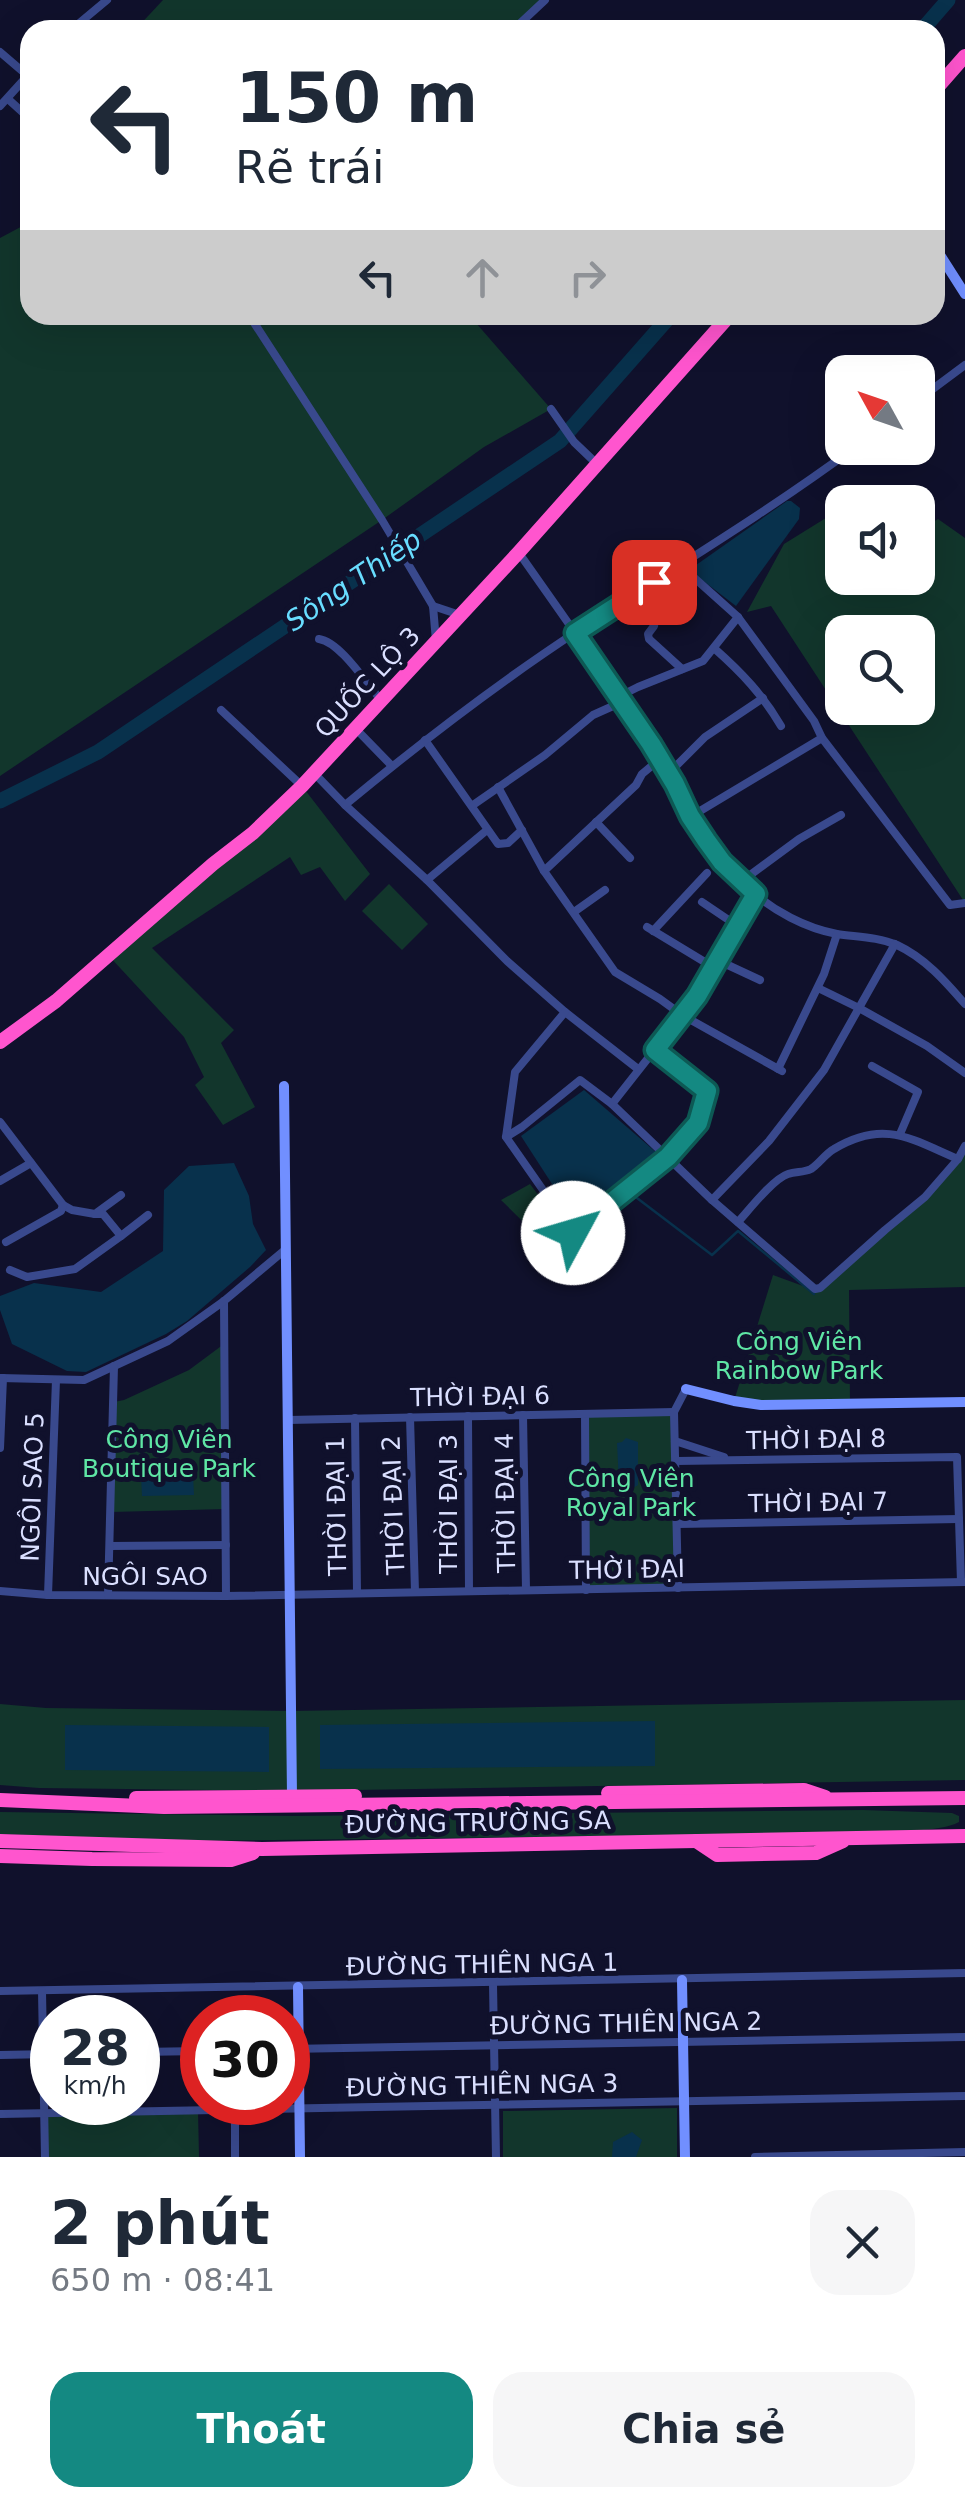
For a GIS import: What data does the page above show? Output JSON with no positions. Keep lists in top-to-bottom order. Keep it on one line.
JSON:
{"streets":{"highway":["QUỐC LỘ 3","ĐƯỜNG TRƯỜNG SA"],"street":["THỜI ĐẠI 6","THỜI ĐẠI 8","NGÔI SAO 5","THỜI ĐẠI 7","THỜI ĐẠI 4","THỜI ĐẠI 3","THỜI ĐẠI 2","THỜI ĐẠI 1","THỜI ĐẠI","NGÔI SAO","ĐƯỜNG THIÊN NGA 1","ĐƯỜNG THIÊN NGA 2","ĐƯỜNG THIÊN NGA 3"]},"crossings":[["THỜI ĐẠI 6","THỜI ĐẠI 4"],["THỜI ĐẠI 6","THỜI ĐẠI 3"],["THỜI ĐẠI 6","THỜI ĐẠI 2"],["THỜI ĐẠI 6","THỜI ĐẠI 1"],["THỜI ĐẠI 8","THỜI ĐẠI 7"],["NGÔI SAO 5","NGÔI SAO"],["THỜI ĐẠI 4","THỜI ĐẠI"],["THỜI ĐẠI 3","THỜI ĐẠI"],["THỜI ĐẠI 2","THỜI ĐẠI"],["THỜI ĐẠI 1","THỜI ĐẠI"],["THỜI ĐẠI","NGÔI SAO"]],"water":["Sông Thiếp"],"parks":["Công Viên Rainbow Park","Công Viên Boutique Park","Công Viên Royal Park"],"north":"top left","page":{"turn":["150 m","Rẽ trái"],"speed":"28 km/h","limit":"30","heading":["2 phút","650 m · 08:41"],"buttons":["Thoát","Chia sẻ"]}}
